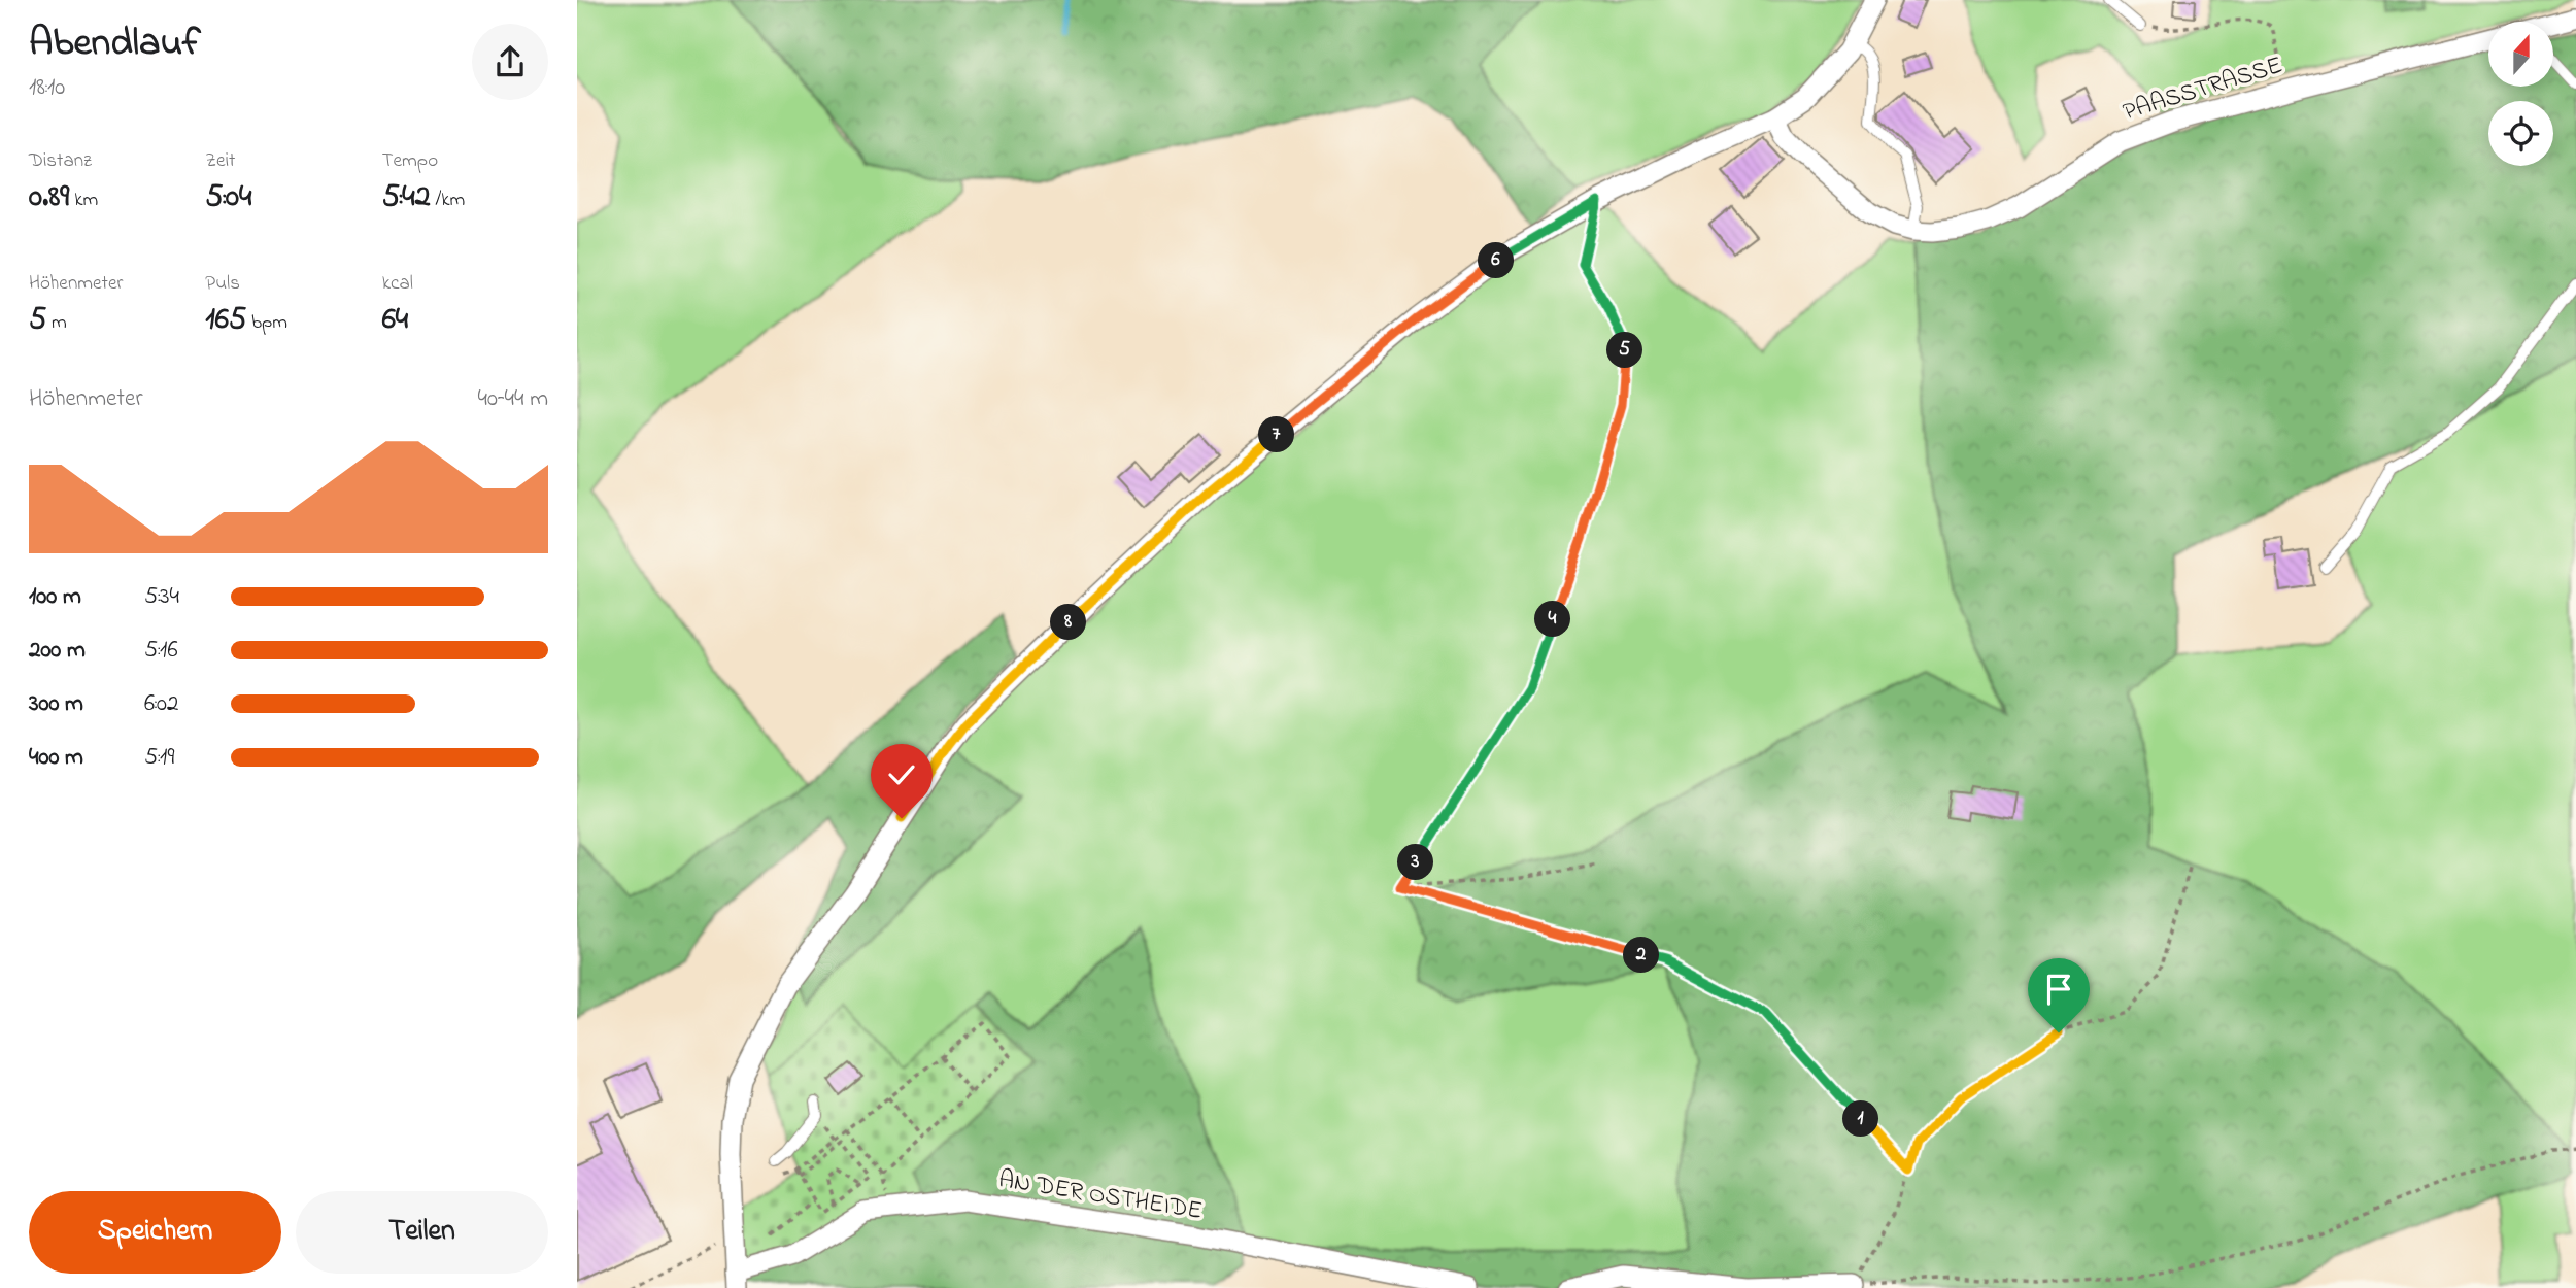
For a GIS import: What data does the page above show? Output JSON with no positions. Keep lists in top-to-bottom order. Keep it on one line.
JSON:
{"streets":{"street":["PAASSTRASSE","AN DER OSTHEIDE"]},"north":"top","page":{"heading":["Abendlauf","18:10"],"stats":[["Distanz","0.89 km"],["Zeit","5:04"],["Tempo","5:42 /km"],["Höhenmeter","5 m"],["Puls","165 bpm"],["kcal","64"]],"pins":["6","5","7","4","8","3","2","1"],"chart":["Höhenmeter","40–44 m"],"list":[{"name":"100 m","note":"5:34"},{"name":"200 m","note":"5:16"},{"name":"300 m","note":"6:02"},{"name":"400 m","note":"5:19"}],"buttons":["Speichern","Teilen"]}}
